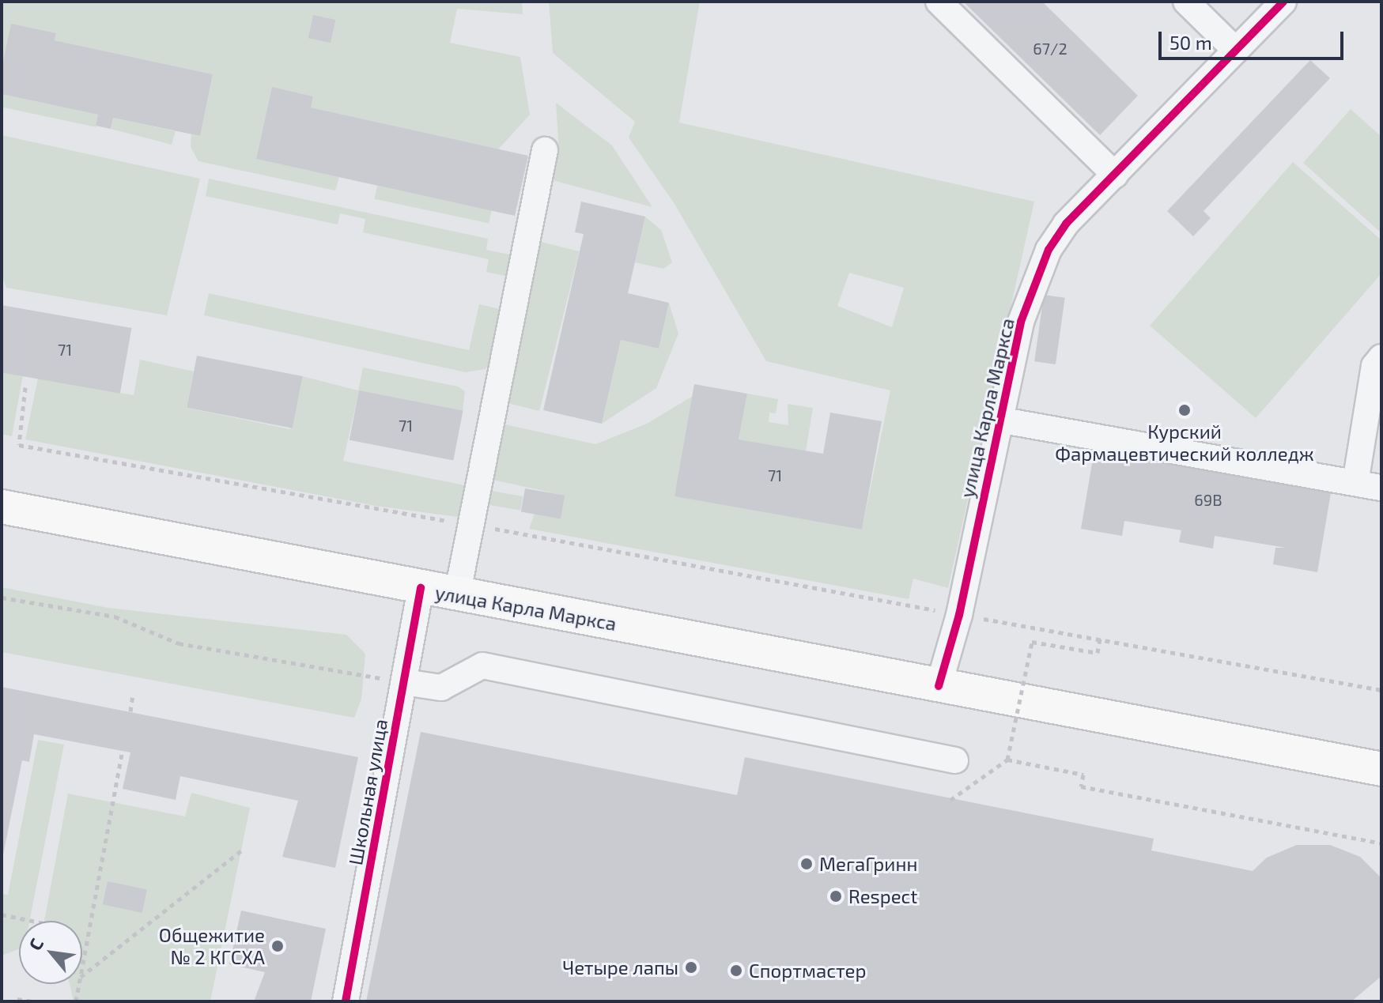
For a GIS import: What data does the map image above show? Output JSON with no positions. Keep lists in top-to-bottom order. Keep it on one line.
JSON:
{"streets":{"main road":["улица Карла Маркса"],"street":["Школьная улица"]},"crossings":[["улица Карла Маркса","Школьная улица"]],"places":["Курский Фармацевтический колледж","МегаГринн","Respect","Общежитие № 2 КГСХА","Четыре лапы","Спортмастер"],"house_numbers":["67/2","71","71","71","69В"],"scale_bar":"50 m","north":"top left"}
